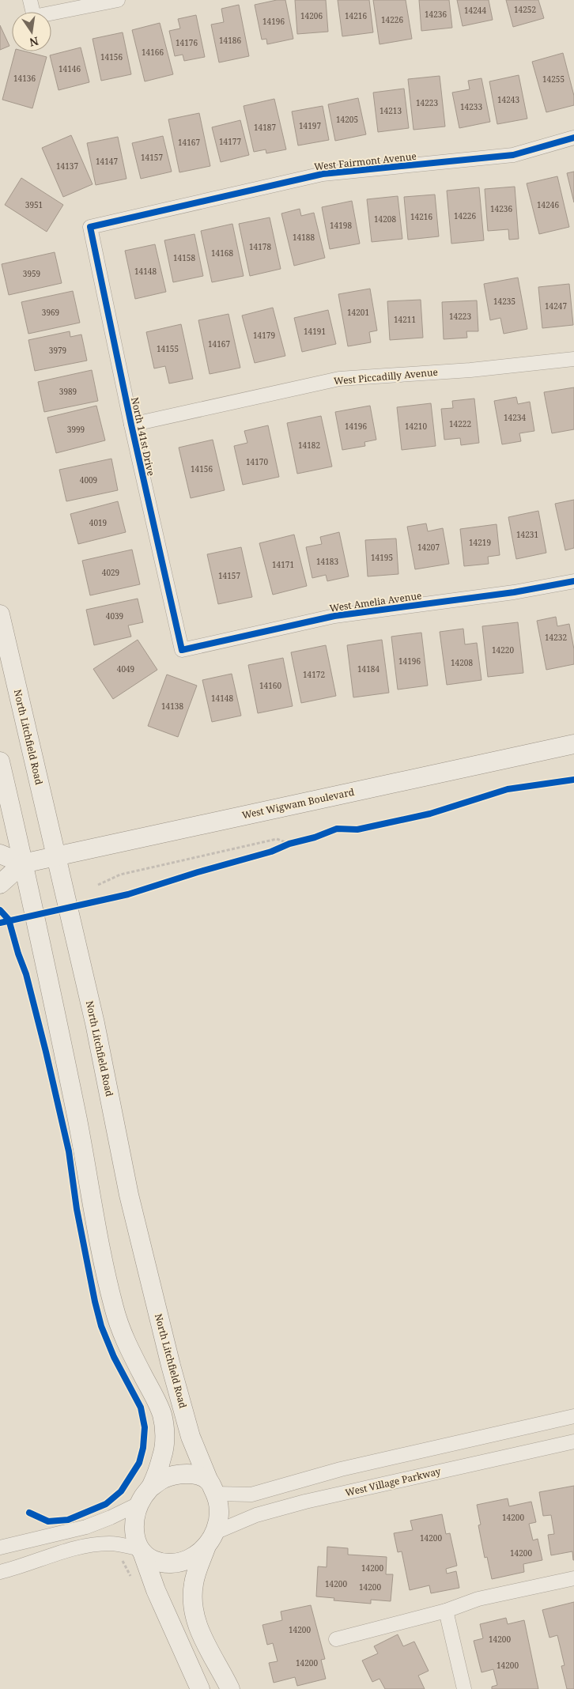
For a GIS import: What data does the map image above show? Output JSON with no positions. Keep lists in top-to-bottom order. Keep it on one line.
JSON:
{"streets":{"main road":["North Litchfield Road","West Wigwam Boulevard"],"street":["West Fairmont Avenue","West Piccadilly Avenue","North 141st Drive","West Amelia Avenue","West Village Parkway"]},"crossings":[["West Fairmont Avenue","North 141st Drive"],["West Piccadilly Avenue","North 141st Drive"],["North 141st Drive","West Amelia Avenue"],["North Litchfield Road","West Wigwam Boulevard"],["North Litchfield Road","West Village Parkway"]],"house_numbers":["14252","14244","14236","14206","14216","14226","14196","14186","14176","14166","14156","14146","14136","14255","14243","14223","14233","14213","14205","14197","14187","14177","14167","14157","14147","14137","3951","14246","14236","14226","14216","14208","14198","14188","14178","14168","14158","14148","3959","14235","14247","3969","14201","14223","14211","14191","14179","14167","14155","3979","3989","14234","14222","14196","14210","3999","14182","14170","14156","4009","4019","14231","14219","14207","14195","14183","14171","4029","14157","4039","14232","14220","14196","14208","4049","14184","14172","14160","14148","14138","14200","14200","14200","14200","14200","14200","14200","14200","14200","14200"],"north":"bottom"}
